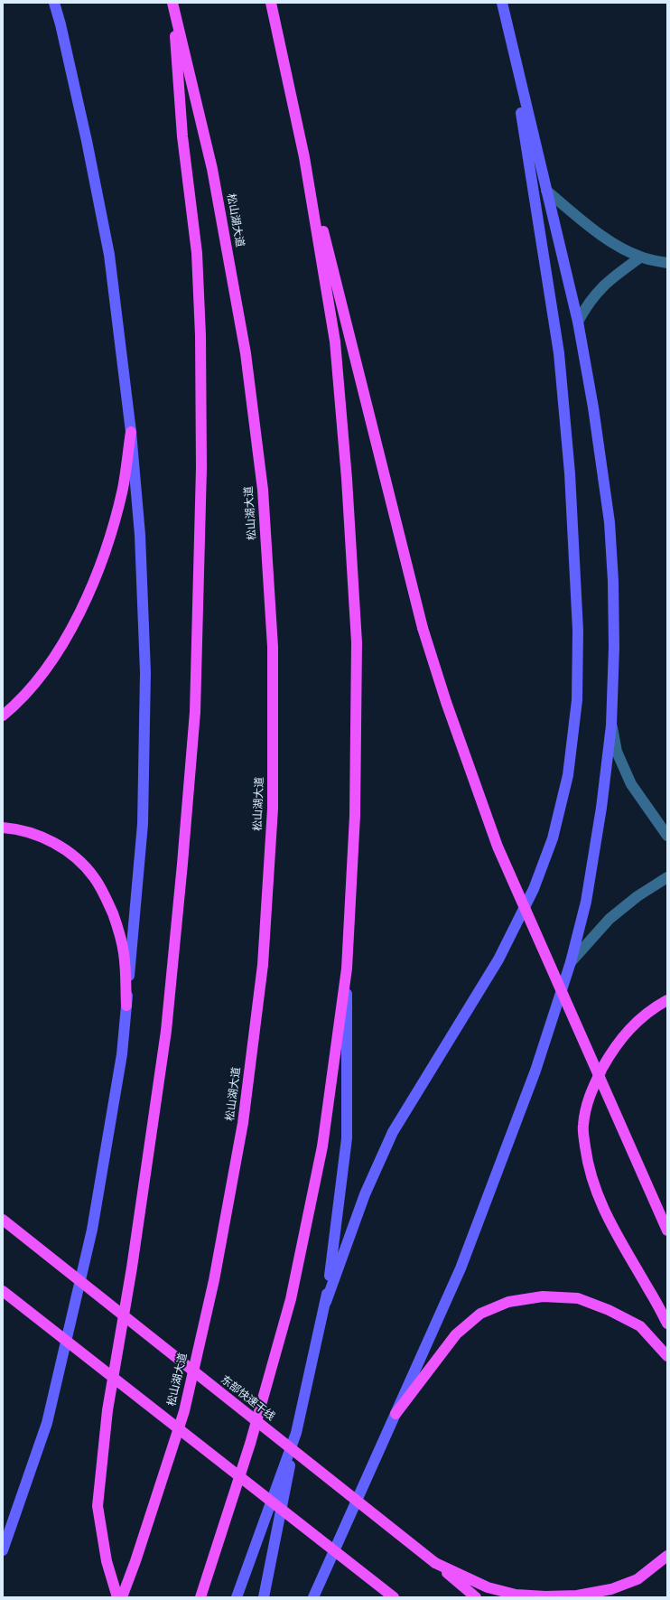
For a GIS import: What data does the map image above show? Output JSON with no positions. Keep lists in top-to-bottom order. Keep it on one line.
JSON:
{"streets":{"highway":["松山湖大道","东部快速干线"]}}
